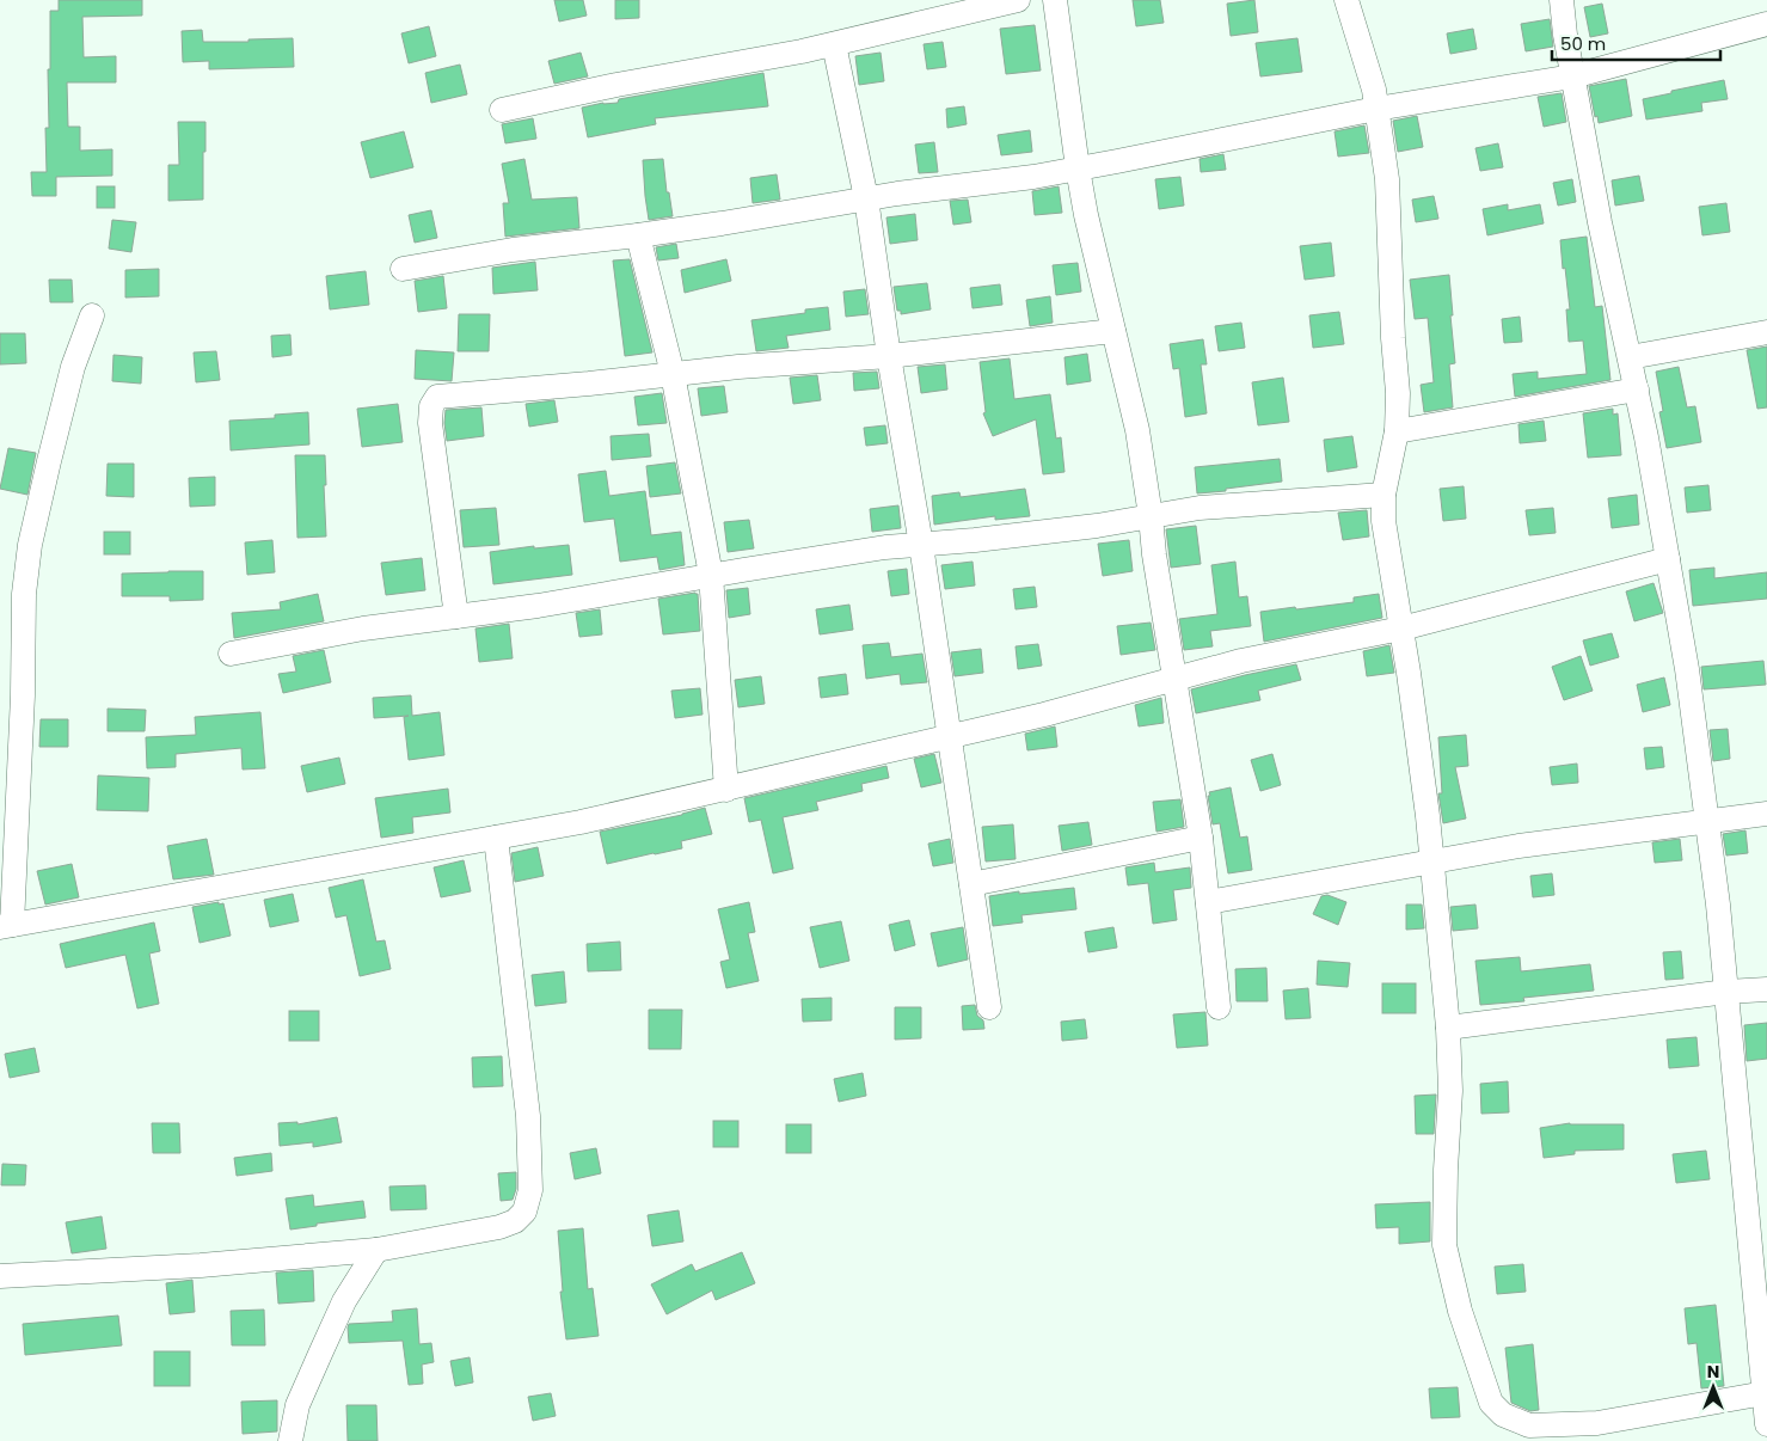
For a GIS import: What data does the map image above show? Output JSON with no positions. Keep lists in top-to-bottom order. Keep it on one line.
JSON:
{"scale_bar":"50 m","north":"top"}
